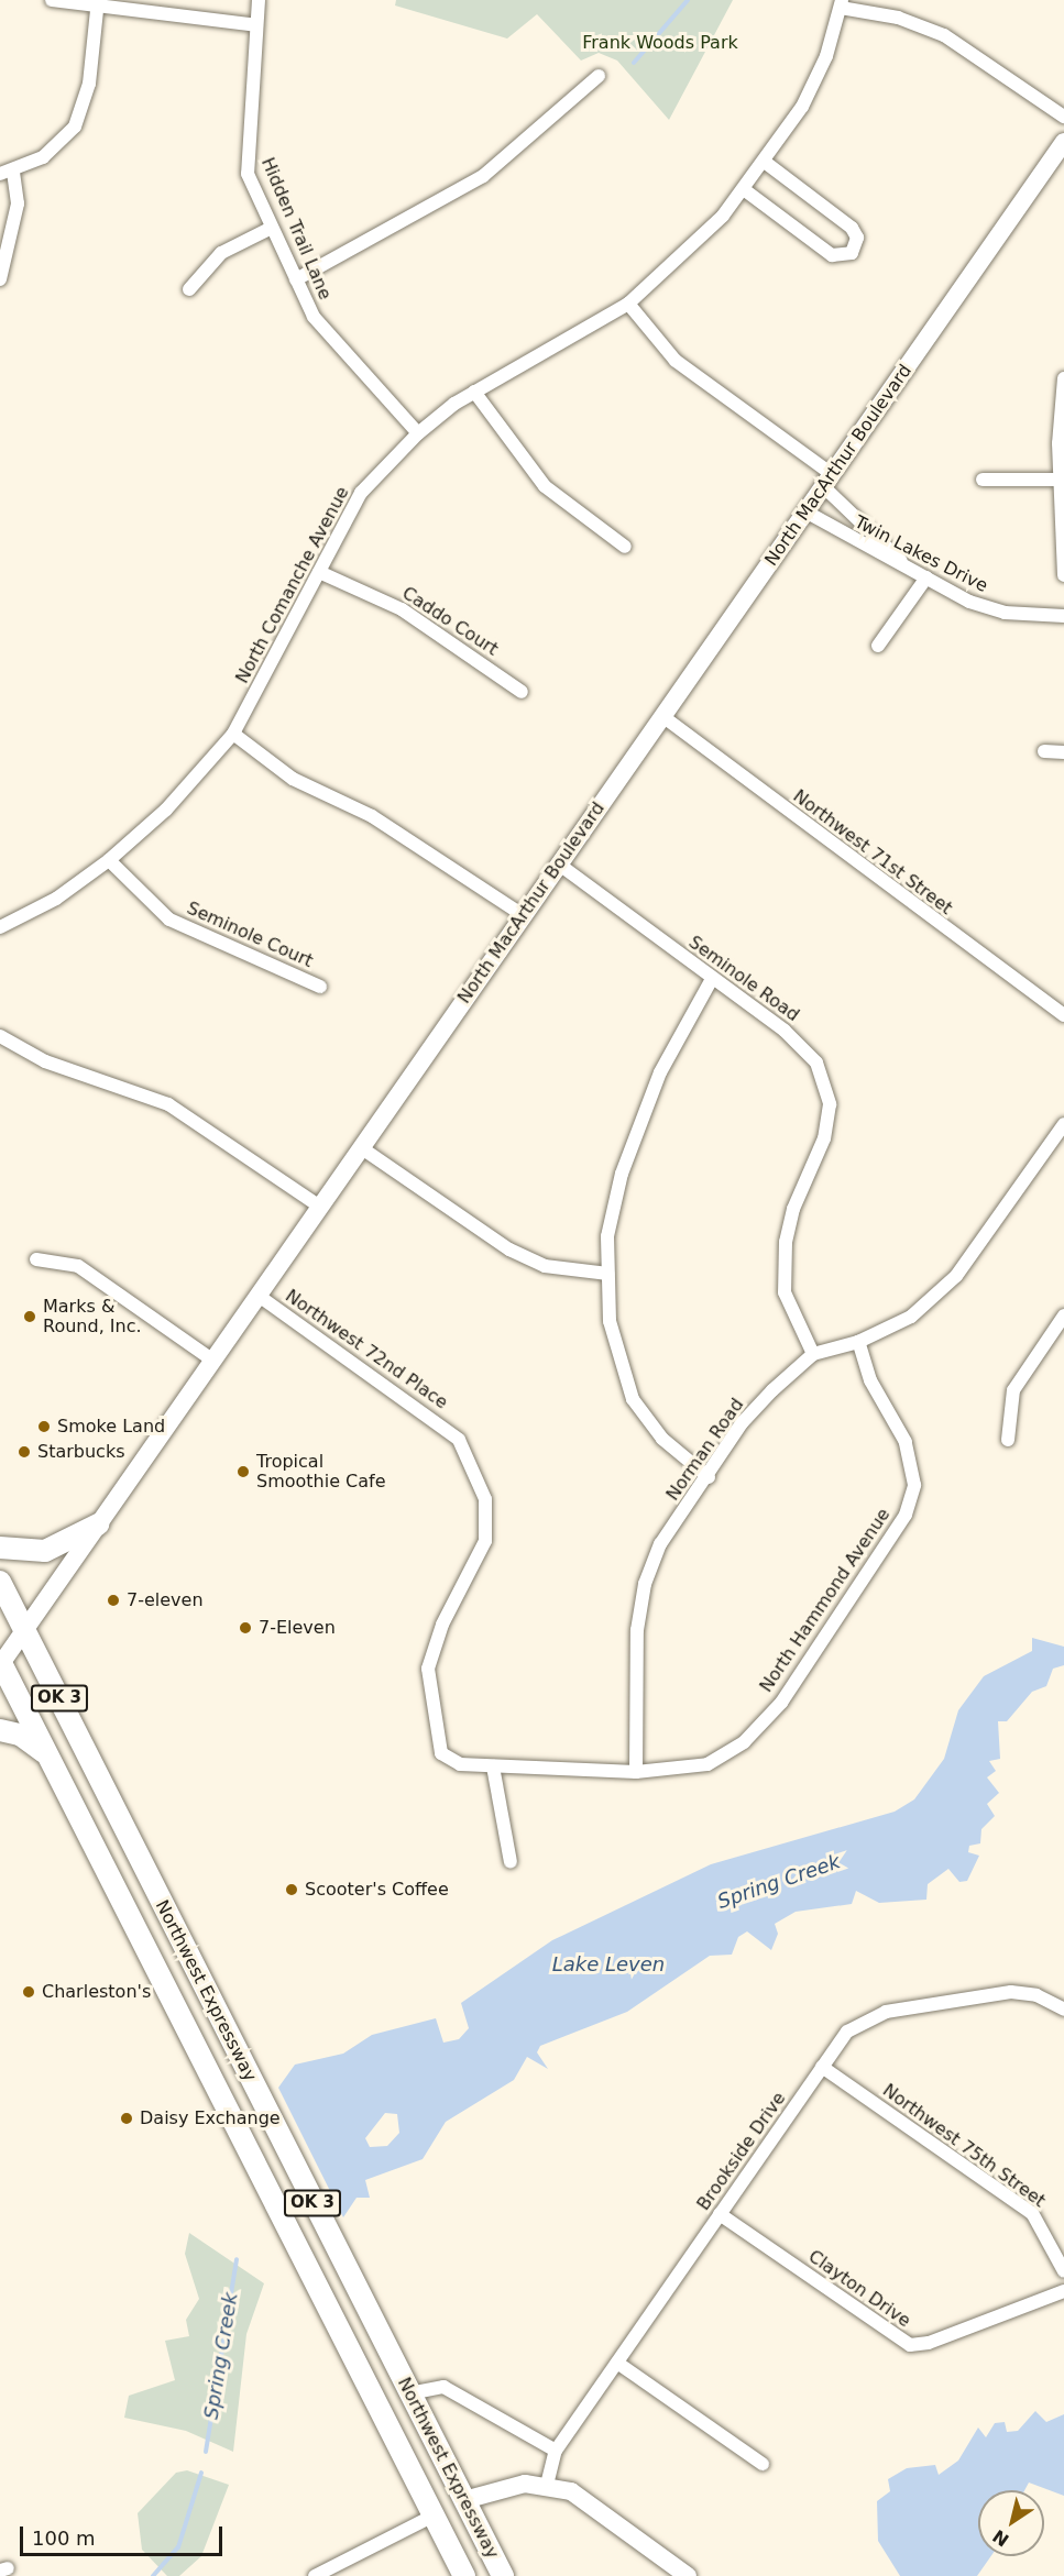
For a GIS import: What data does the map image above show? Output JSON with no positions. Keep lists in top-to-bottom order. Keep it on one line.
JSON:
{"streets":{"highway":["OK 3","Northwest Expressway"],"main road":["North MacArthur Boulevard"],"street":["Hidden Trail Lane","Twin Lakes Drive","North Comanche Avenue","Caddo Court","Northwest 71st Street","Seminole Court","Seminole Road","Northwest 72nd Place","Norman Road","North Hammond Avenue","Northwest 75th Street","Brookside Drive","Clayton Drive"]},"crossings":[["Hidden Trail Lane","North Comanche Avenue"],["North MacArthur Boulevard","Twin Lakes Drive"],["North MacArthur Boulevard","Northwest 71st Street"],["North MacArthur Boulevard","Seminole Road"],["North MacArthur Boulevard","Northwest 72nd Place"],["North MacArthur Boulevard","Northwest Expressway"],["North Comanche Avenue","Caddo Court"],["North Comanche Avenue","Seminole Court"],["Seminole Road","Norman Road"],["Northwest 72nd Place","North Hammond Avenue"],["Norman Road","North Hammond Avenue"],["Northwest 75th Street","Brookside Drive"],["Brookside Drive","Clayton Drive"]],"water":["Spring Creek","Lake Leven"],"parks":["Frank Woods Park"],"places":["Marks & Round, Inc.","Smoke Land","Starbucks","Tropical Smoothie Cafe","7-eleven","7-Eleven","Scooter's Coffee","Charleston's","Daisy Exchange"],"scale_bar":"100 m","north":"bottom left"}
